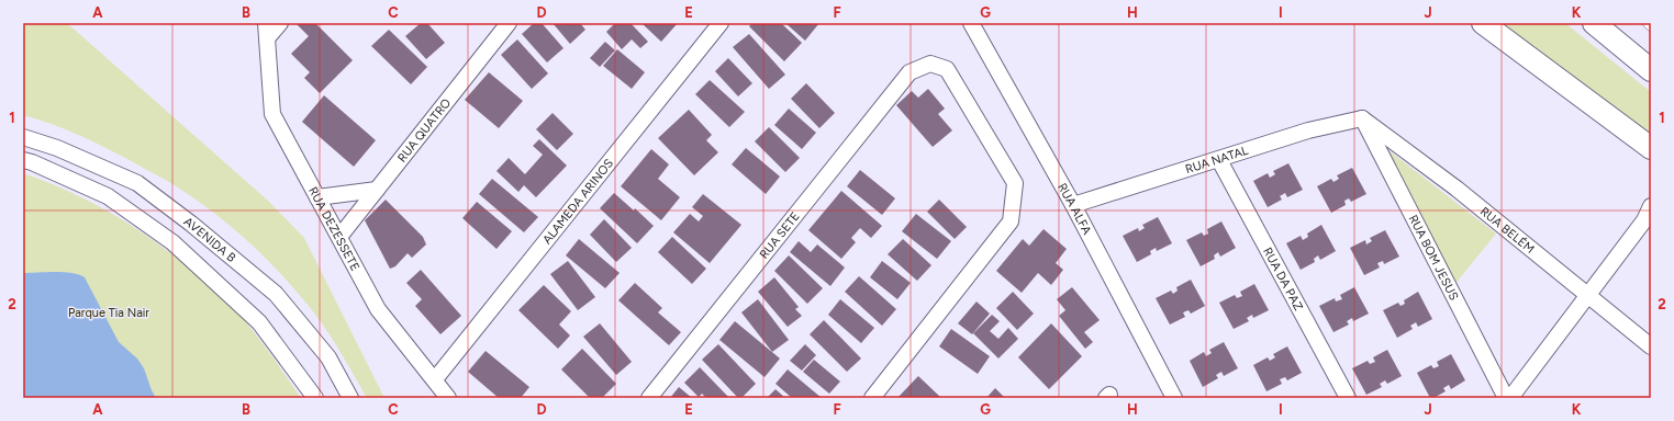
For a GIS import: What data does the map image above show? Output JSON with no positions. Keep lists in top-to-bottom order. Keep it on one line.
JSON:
{"streets":{"street":["RUA QUATRO","RUA NATAL","ALAMEDA ARINOS","RUA ALFA","RUA DEZESSETE","RUA BELÉM","RUA SETE","AVENIDA B","RUA BOM JESUS","RUA DA PAZ"]},"crossings":[["RUA QUATRO","RUA DEZESSETE"],["RUA NATAL","RUA ALFA"],["RUA NATAL","RUA BELÉM"],["RUA NATAL","RUA BOM JESUS"],["RUA NATAL","RUA DA PAZ"],["ALAMEDA ARINOS","RUA DEZESSETE"],["RUA BELÉM","RUA BOM JESUS"]],"parks":["Parque Tia Nair"],"grid":{"columns":["A","B","C","D","E","F","G","H","I","J","K"],"rows":["1","2"]}}
